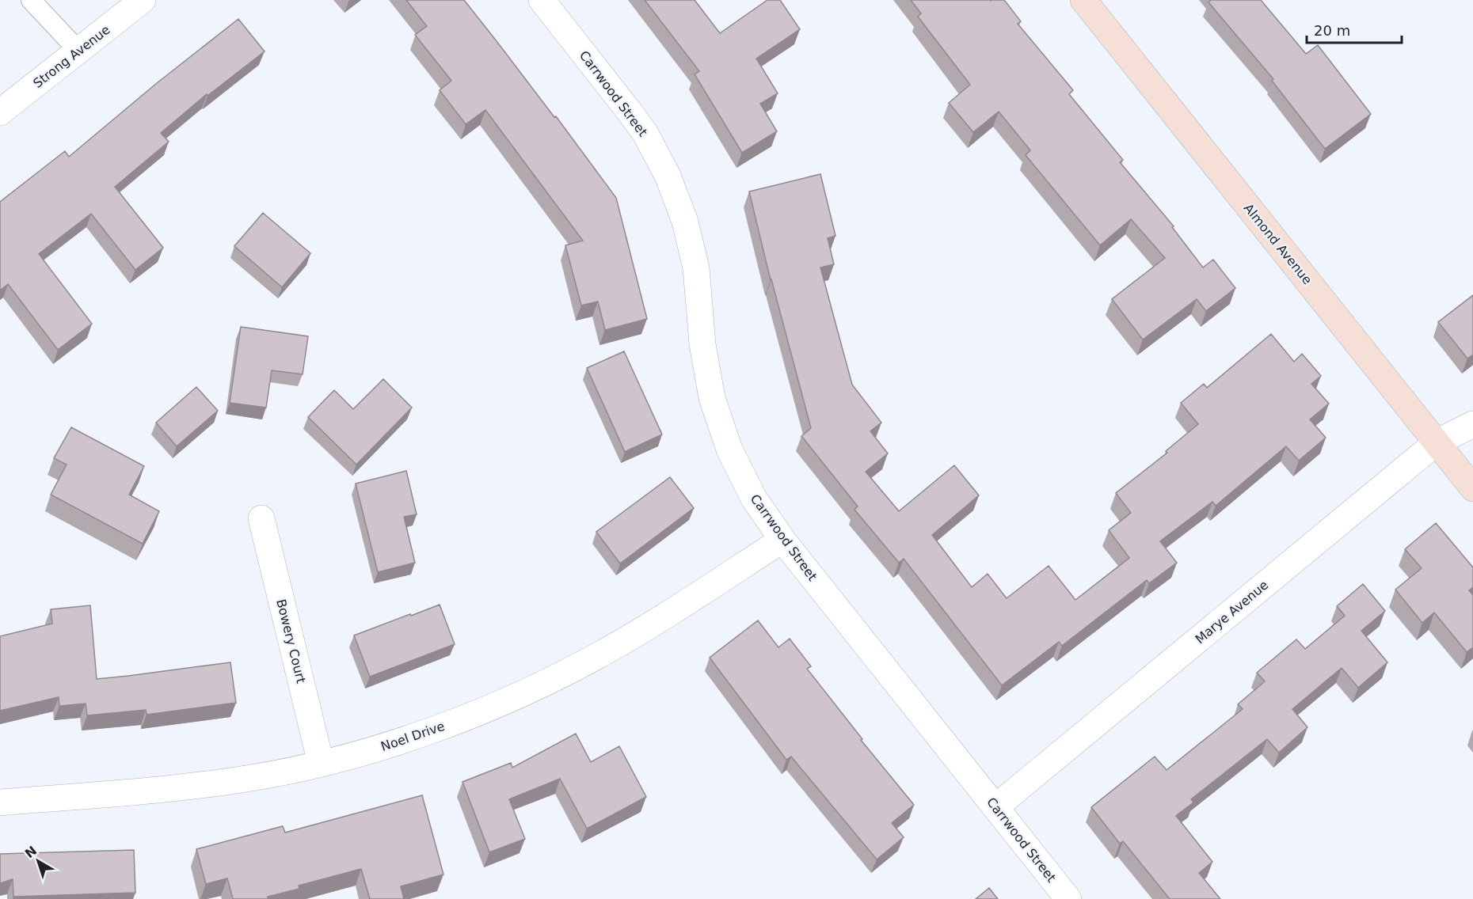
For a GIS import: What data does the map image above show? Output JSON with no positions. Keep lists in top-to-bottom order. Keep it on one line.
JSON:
{"streets":{"street":["Strong Avenue","Carrwood Street","Almond Avenue","Marye Avenue","Bowery Court","Noel Drive"]},"crossings":[["Carrwood Street","Marye Avenue"],["Carrwood Street","Noel Drive"],["Almond Avenue","Marye Avenue"],["Bowery Court","Noel Drive"]],"scale_bar":"20 m","north":"top left"}
